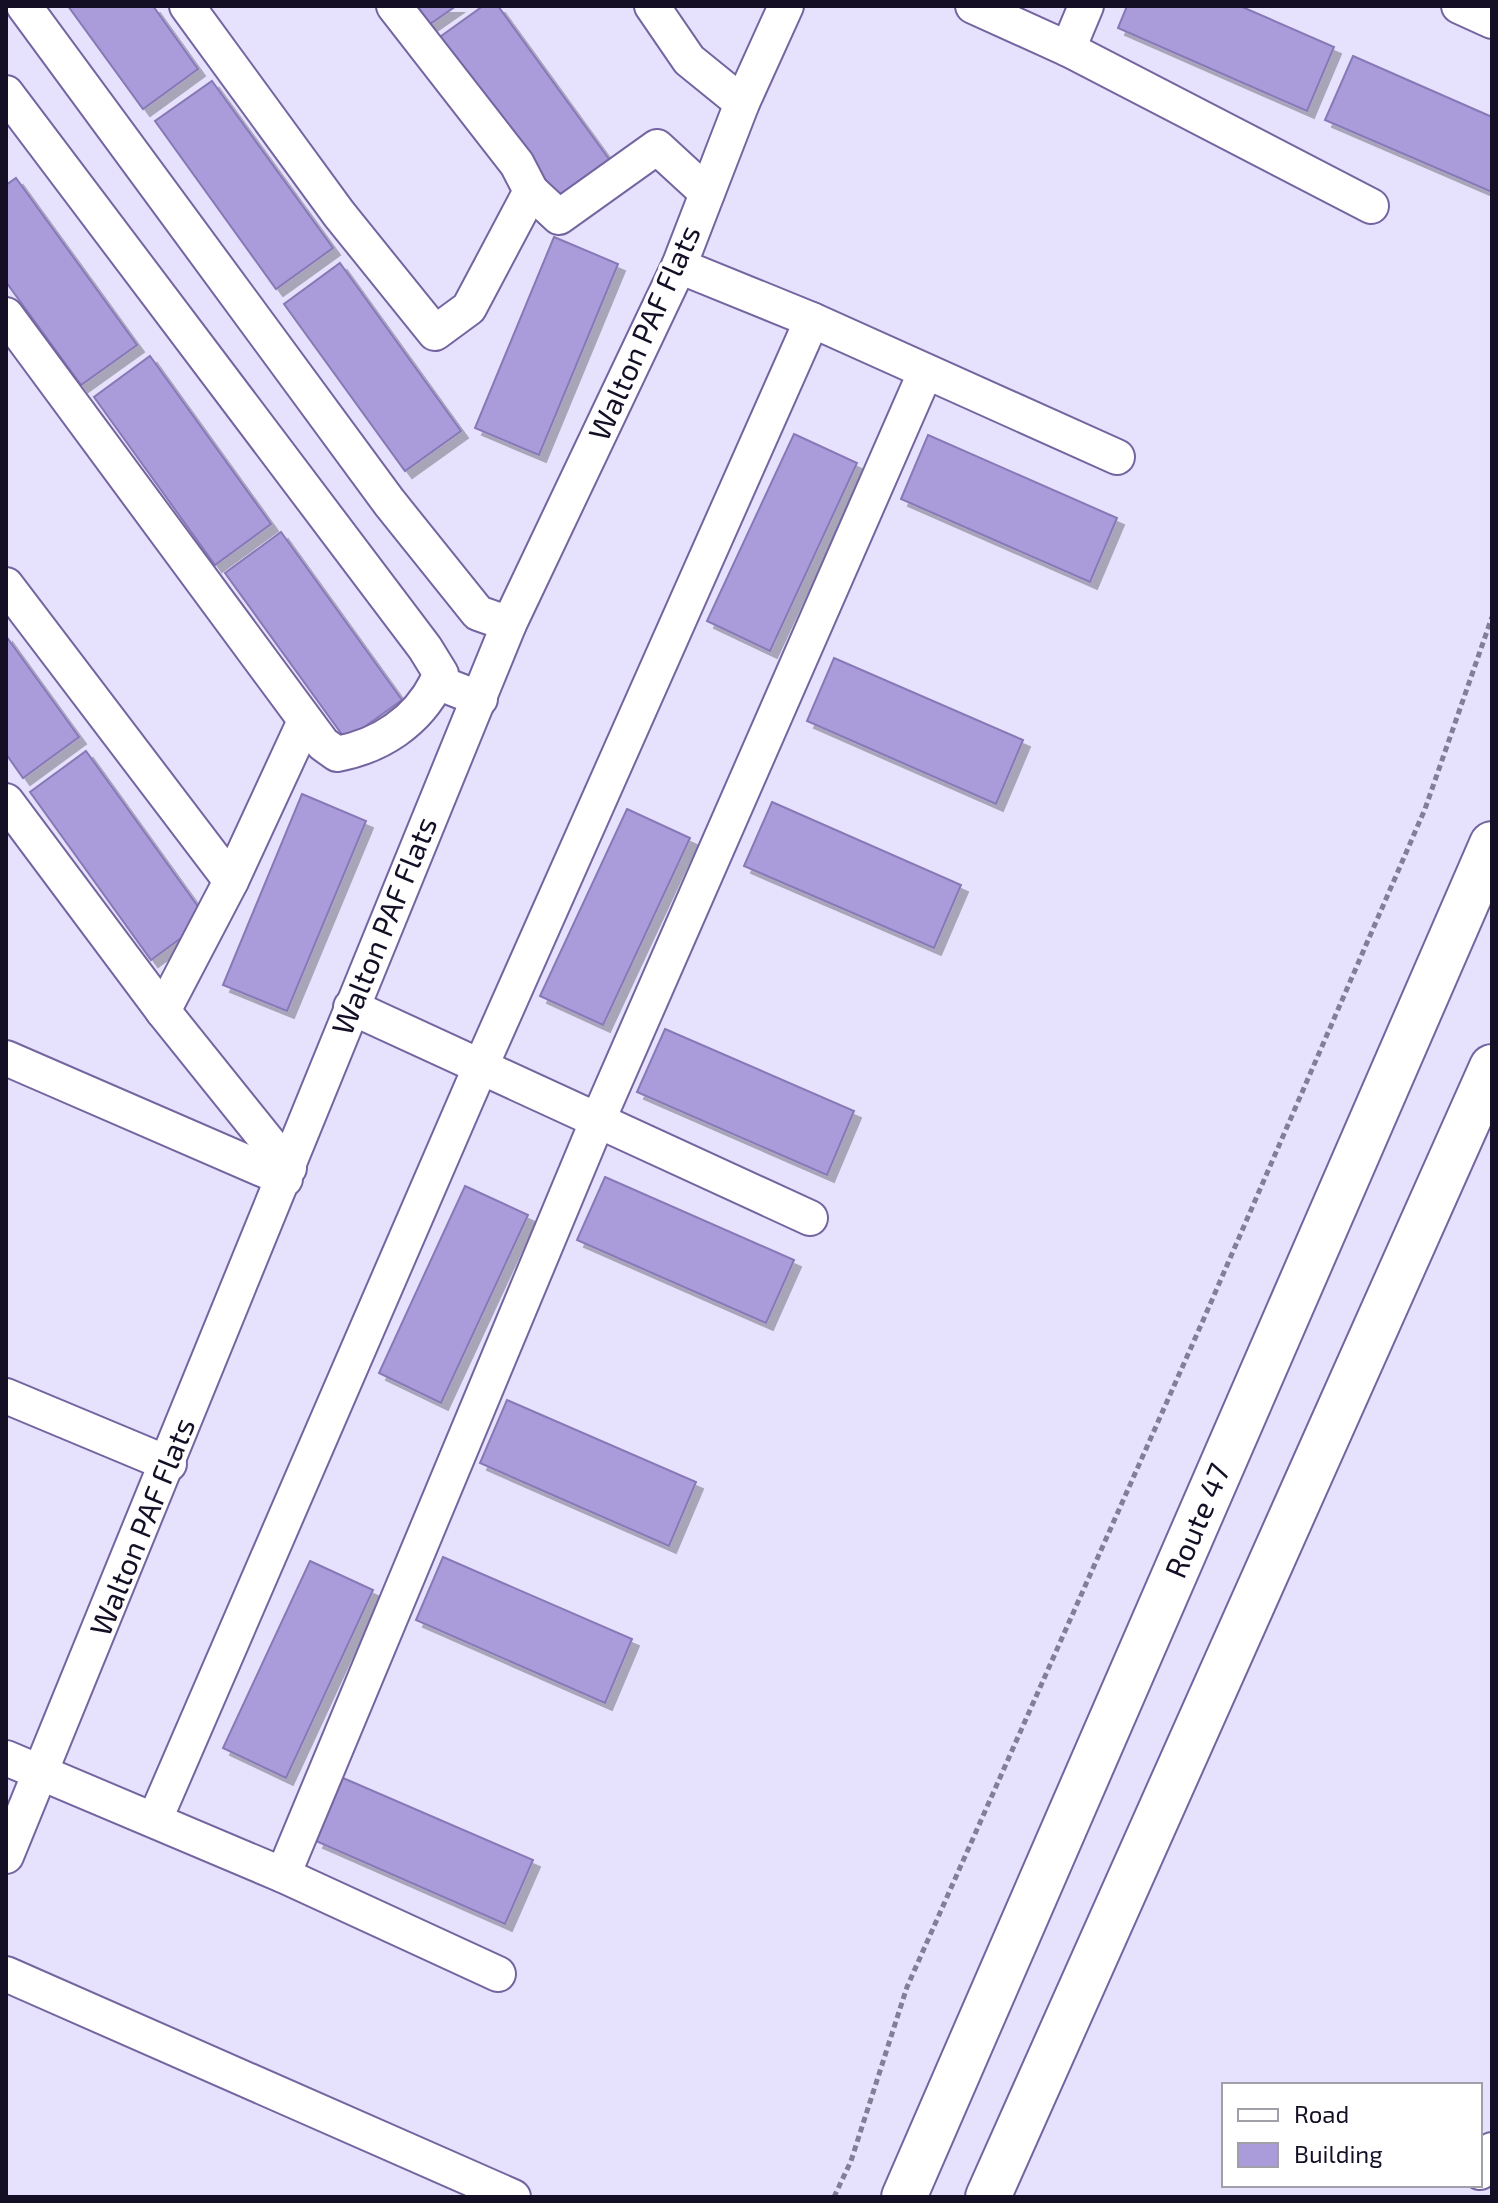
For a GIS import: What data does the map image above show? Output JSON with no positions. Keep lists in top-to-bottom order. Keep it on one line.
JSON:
{"streets":{"street":["Walton PAF Flats","Route 47"]},"legend":["Road","Building"]}
